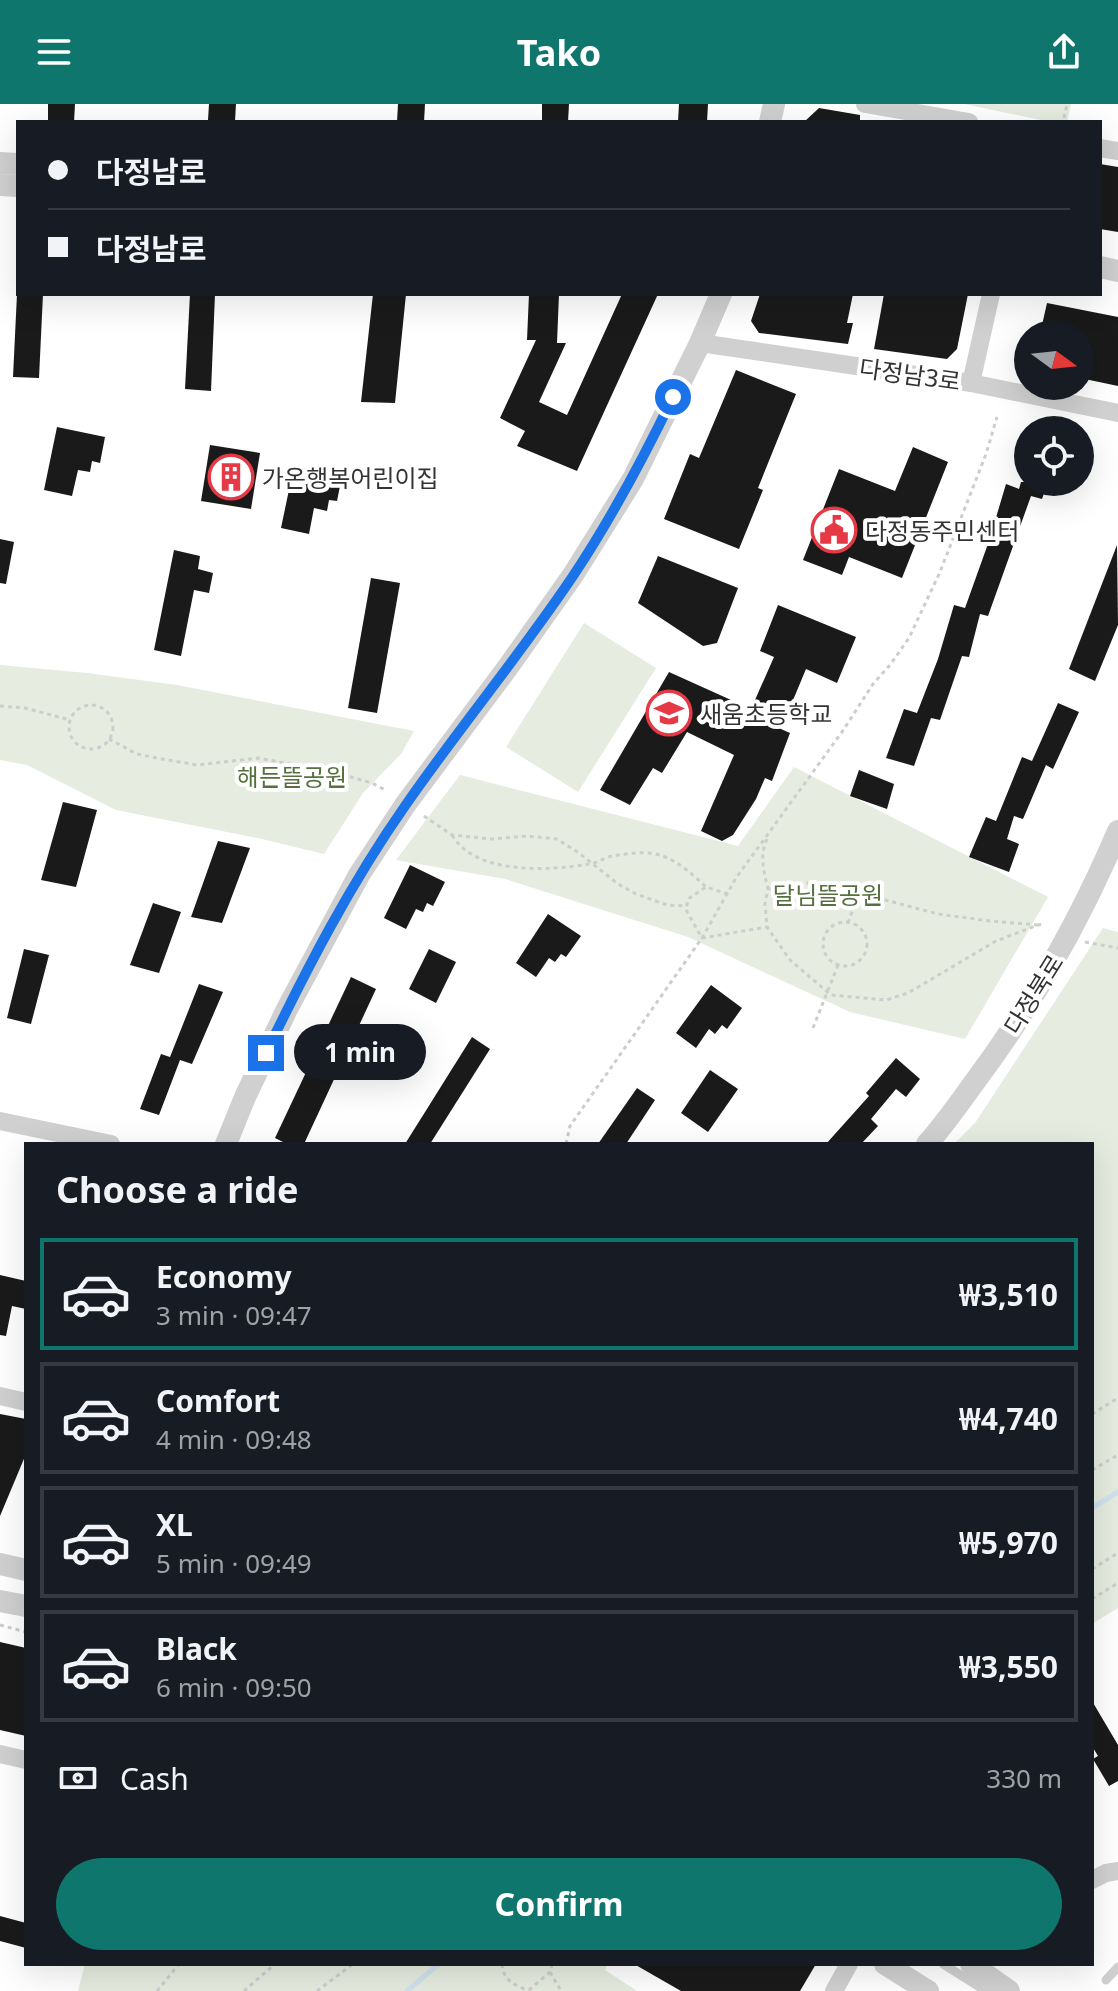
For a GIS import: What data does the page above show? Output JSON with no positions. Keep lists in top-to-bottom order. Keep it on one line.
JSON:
{"streets":{"street":["다정남3로","다정북로"]},"parks":["해든뜰공원","달님뜰공원"],"places":{"building":["가온행복어린이집"],"public building":["다정동주민센터"],"school or university":["새움초등학교"]},"north":"right","page":{"header":"Tako","banner":["다정남로","다정남로"],"bubble":"1 min","heading":"Choose a ride","list":[{"name":"Economy","note":"3 min · 09:47","value":"₩3,510"},{"name":"Comfort","note":"4 min · 09:48","value":"₩4,740"},{"name":"XL","note":"5 min · 09:49","value":"₩5,970"},{"name":"Black","note":"6 min · 09:50","value":"₩3,550"}],"pay":["Cash","330 m"],"buttons":"Confirm"}}
